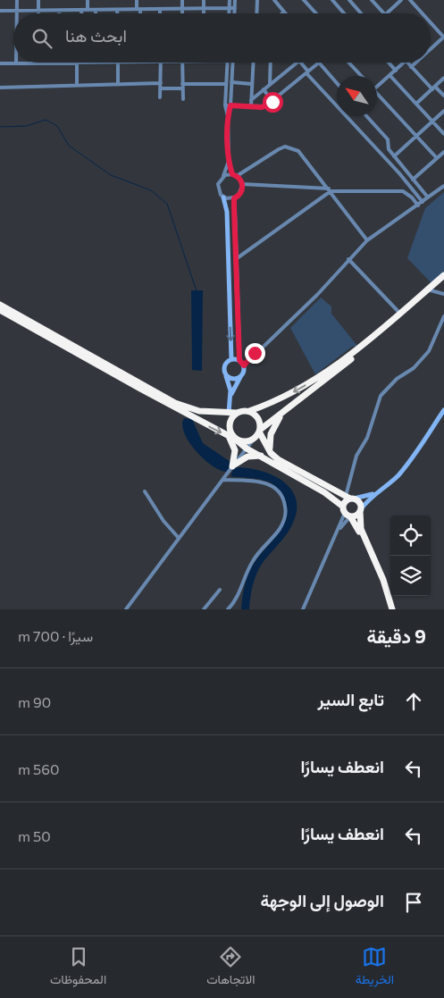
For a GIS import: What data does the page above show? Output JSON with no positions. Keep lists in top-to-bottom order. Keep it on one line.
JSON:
{"north":"top left","page":{"search":"ابحث هنا","heading":["9 دقيقة","سيرًا · 700 m"],"list":[["تابع السير","90 m"],["انعطف يسارًا","560 m"],["انعطف يسارًا","50 m"],"الوصول إلى الوجهة"],"nav":["الخريطة","الاتجاهات","المحفوظات"]}}
